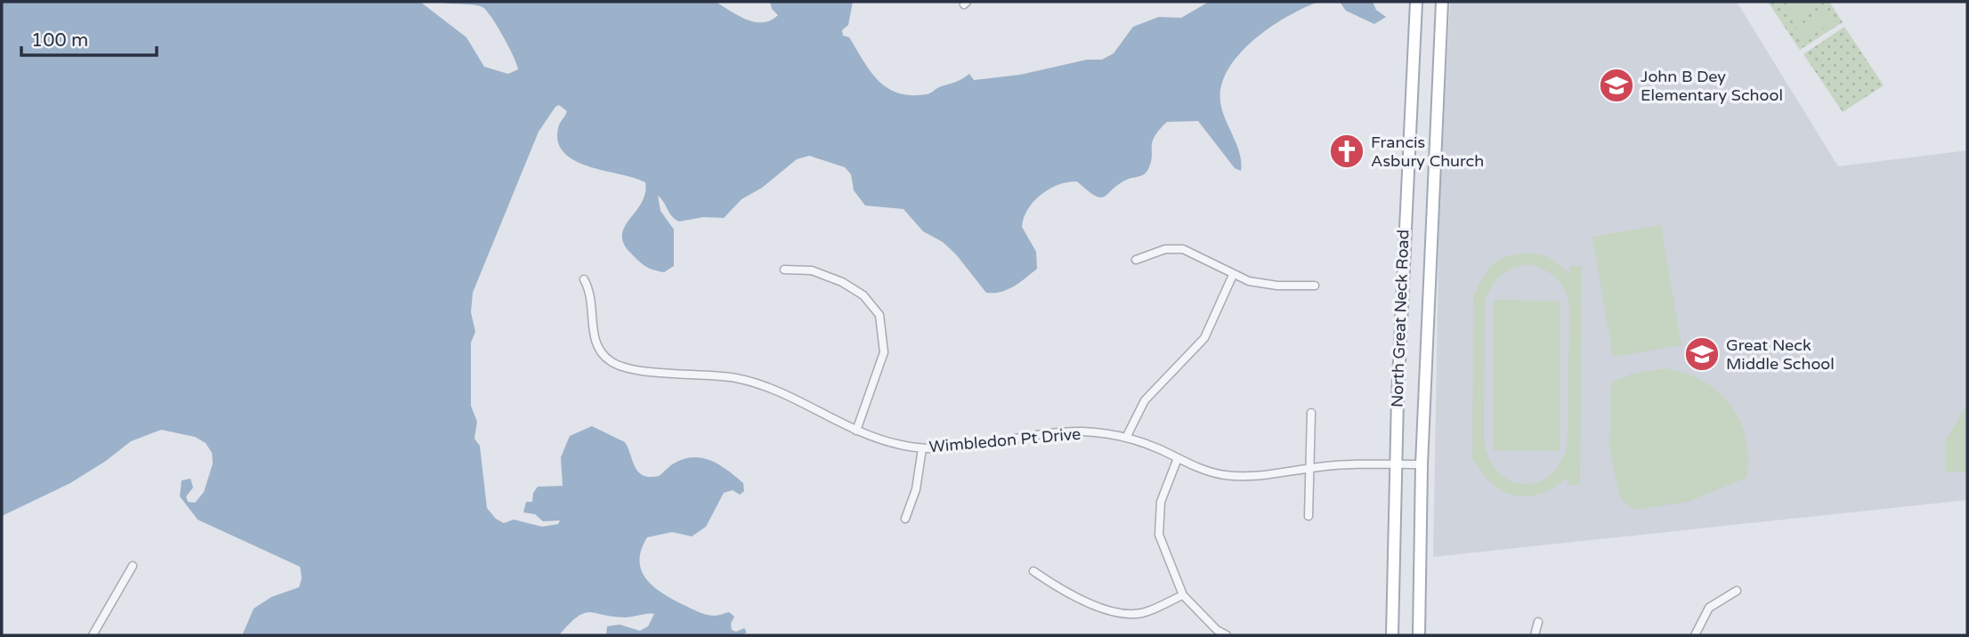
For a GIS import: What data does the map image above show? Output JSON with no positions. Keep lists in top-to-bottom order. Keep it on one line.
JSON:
{"streets":{"main road":["North Great Neck Road"],"street":["Wimbledon Pt Drive"]},"crossings":[["North Great Neck Road","Wimbledon Pt Drive"]],"places":{"school or university":["John B Dey Elementary School","Great Neck Middle School"],"church":["Francis Asbury Church"]},"scale_bar":"100 m"}
